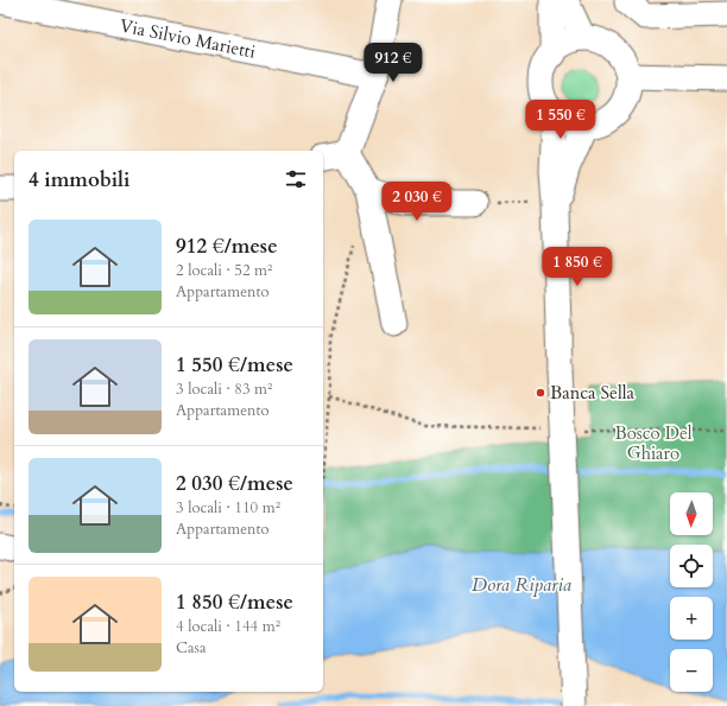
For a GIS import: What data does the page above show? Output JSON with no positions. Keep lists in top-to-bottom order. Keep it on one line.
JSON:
{"streets":{"street":["Via Silvio Marietti"]},"water":["Dora Riparia"],"parks":["Bosco Del Ghiaro"],"places":["Banca Sella"],"north":"bottom","page":{"price":["912 €","1 550 €","2 030 €","1 850 €"],"heading":"4 immobili","list":[{"name":"912 €/mese","note":"2 locali · 52 m² · Appartamento"},{"name":"1 550 €/mese","note":"3 locali · 83 m² · Appartamento"},{"name":"2 030 €/mese","note":"3 locali · 110 m² · Appartamento"},{"name":"1 850 €/mese","note":"4 locali · 144 m² · Casa"}],"map_buttons":["+","−"]}}
